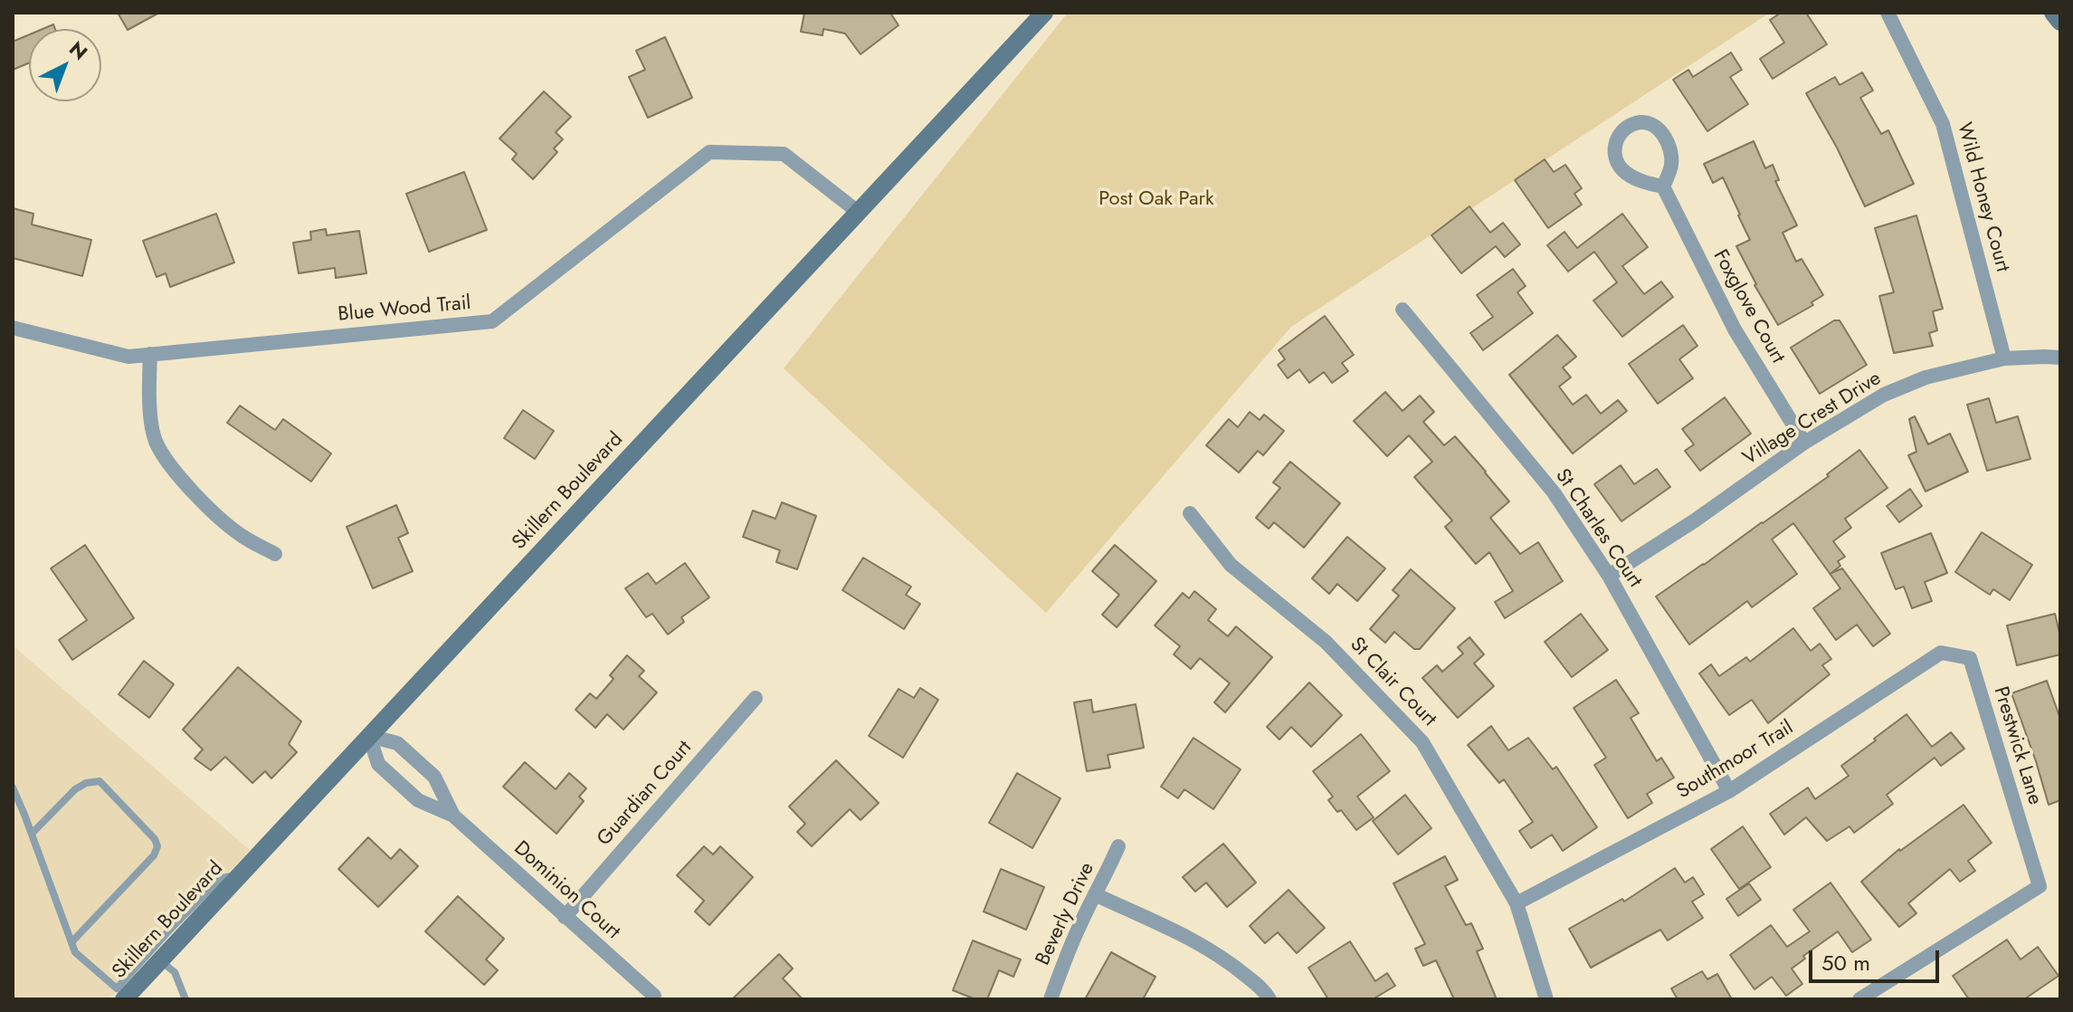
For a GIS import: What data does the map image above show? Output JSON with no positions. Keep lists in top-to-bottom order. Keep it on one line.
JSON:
{"streets":{"street":["Wild Honey Court","Foxglove Court","Blue Wood Trail","Village Crest Drive","Skillern Boulevard","St Charles Court","St Clair Court","Prestwick Lane","Southmoor Trail","Guardian Court","Dominion Court","Beverly Drive"]},"crossings":[["Wild Honey Court","Village Crest Drive"],["Foxglove Court","Village Crest Drive"],["Blue Wood Trail","Skillern Boulevard"],["Village Crest Drive","St Charles Court"],["Skillern Boulevard","Dominion Court"],["St Charles Court","Southmoor Trail"],["St Clair Court","Southmoor Trail"],["Prestwick Lane","Southmoor Trail"],["Guardian Court","Dominion Court"]],"parks":["Post Oak Park"],"scale_bar":"50 m","north":"top right"}
